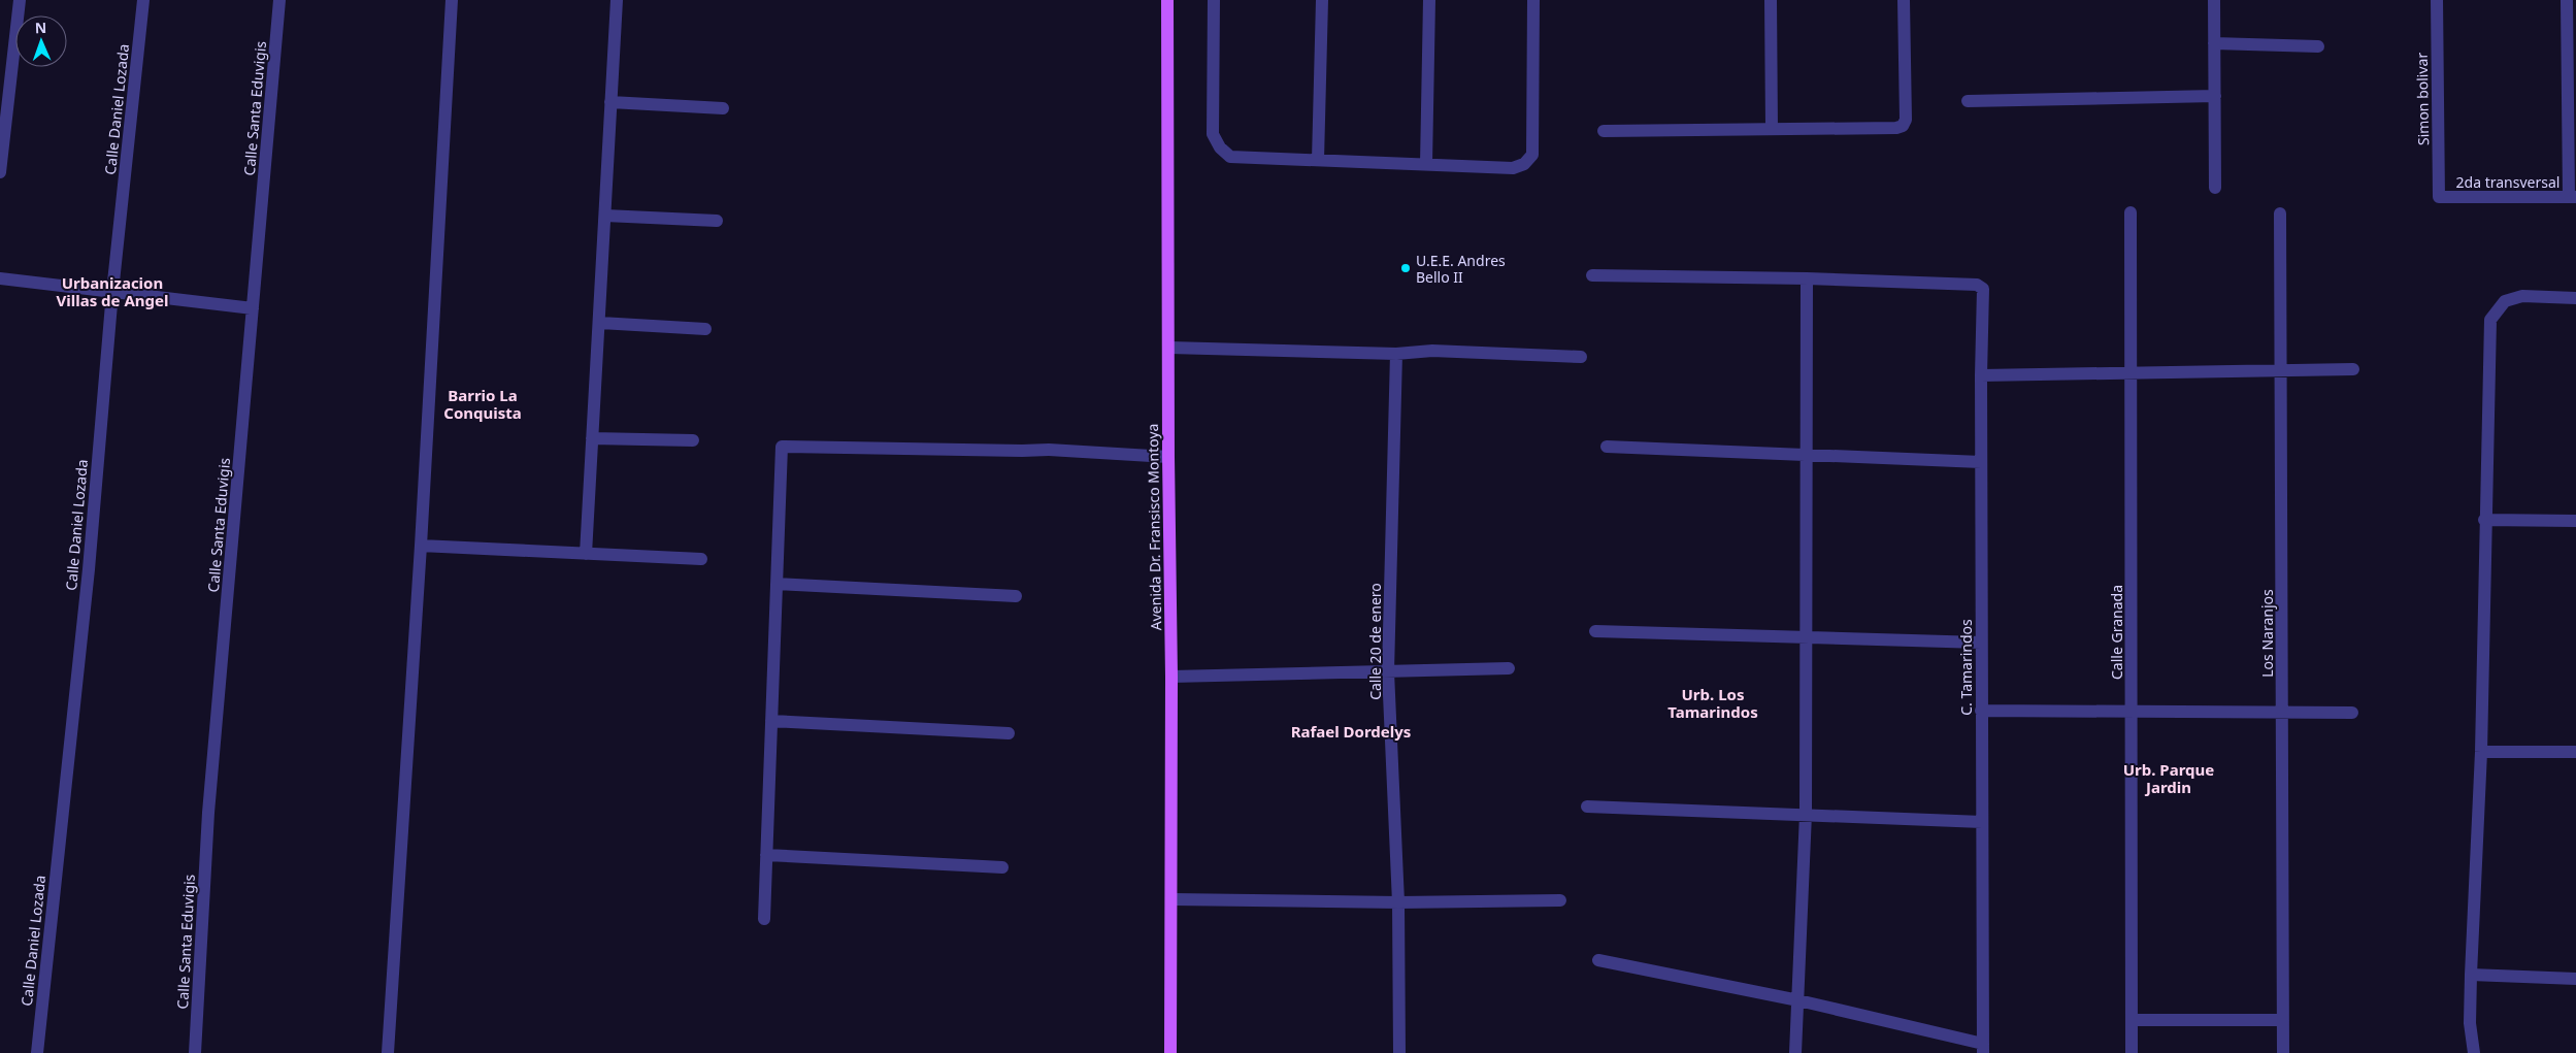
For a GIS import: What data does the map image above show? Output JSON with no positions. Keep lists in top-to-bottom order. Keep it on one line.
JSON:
{"streets":{"main road":["Avenida Dr. Fransisco Montoya"],"street":["Simon bolivar","Calle Santa Eduvigis","Calle Daniel Lozada","2da transversal","Calle Granada","Los Naranjos","Calle 20 de enero","C. Tamarindos"]},"crossings":[["Simon bolivar","2da transversal"]],"districts":["Urbanizacion Villas de Angel","Barrio La Conquista","Urb. Los Tamarindos","Rafael Dordelys","Urb. Parque Jardin"],"places":["U.E.E. Andres Bello II"],"north":"top"}
